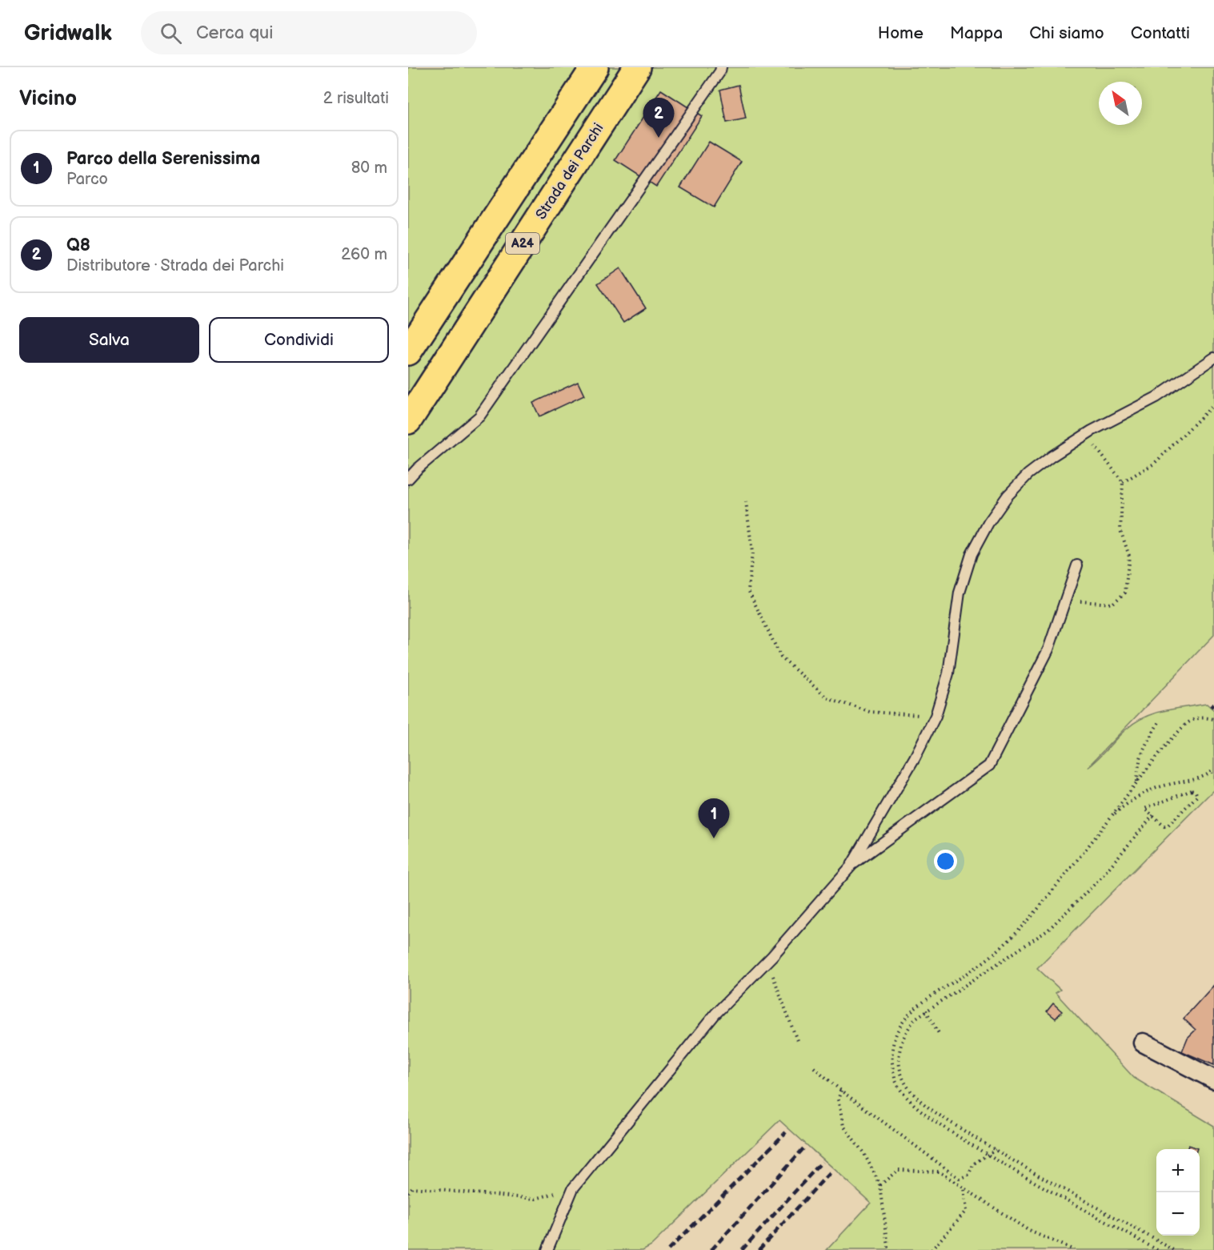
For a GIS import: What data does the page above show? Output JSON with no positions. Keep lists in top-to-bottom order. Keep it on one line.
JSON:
{"streets":{"highway":["Strada dei Parchi","A24"]},"north":"top left","page":{"header":"Gridwalk","search":"Cerca qui","nav":["Home","Mappa","Chi siamo","Contatti"],"heading":["Vicino","2 risultati"],"pins":["2","1"],"list":[{"mark":"1","name":"Parco della Serenissima","note":"Parco","value":"80 m"},{"mark":"2","name":"Q8","note":"Distributore · Strada dei Parchi","value":"260 m"}],"buttons":["Salva","Condividi"],"map_buttons":["+","−"]}}
